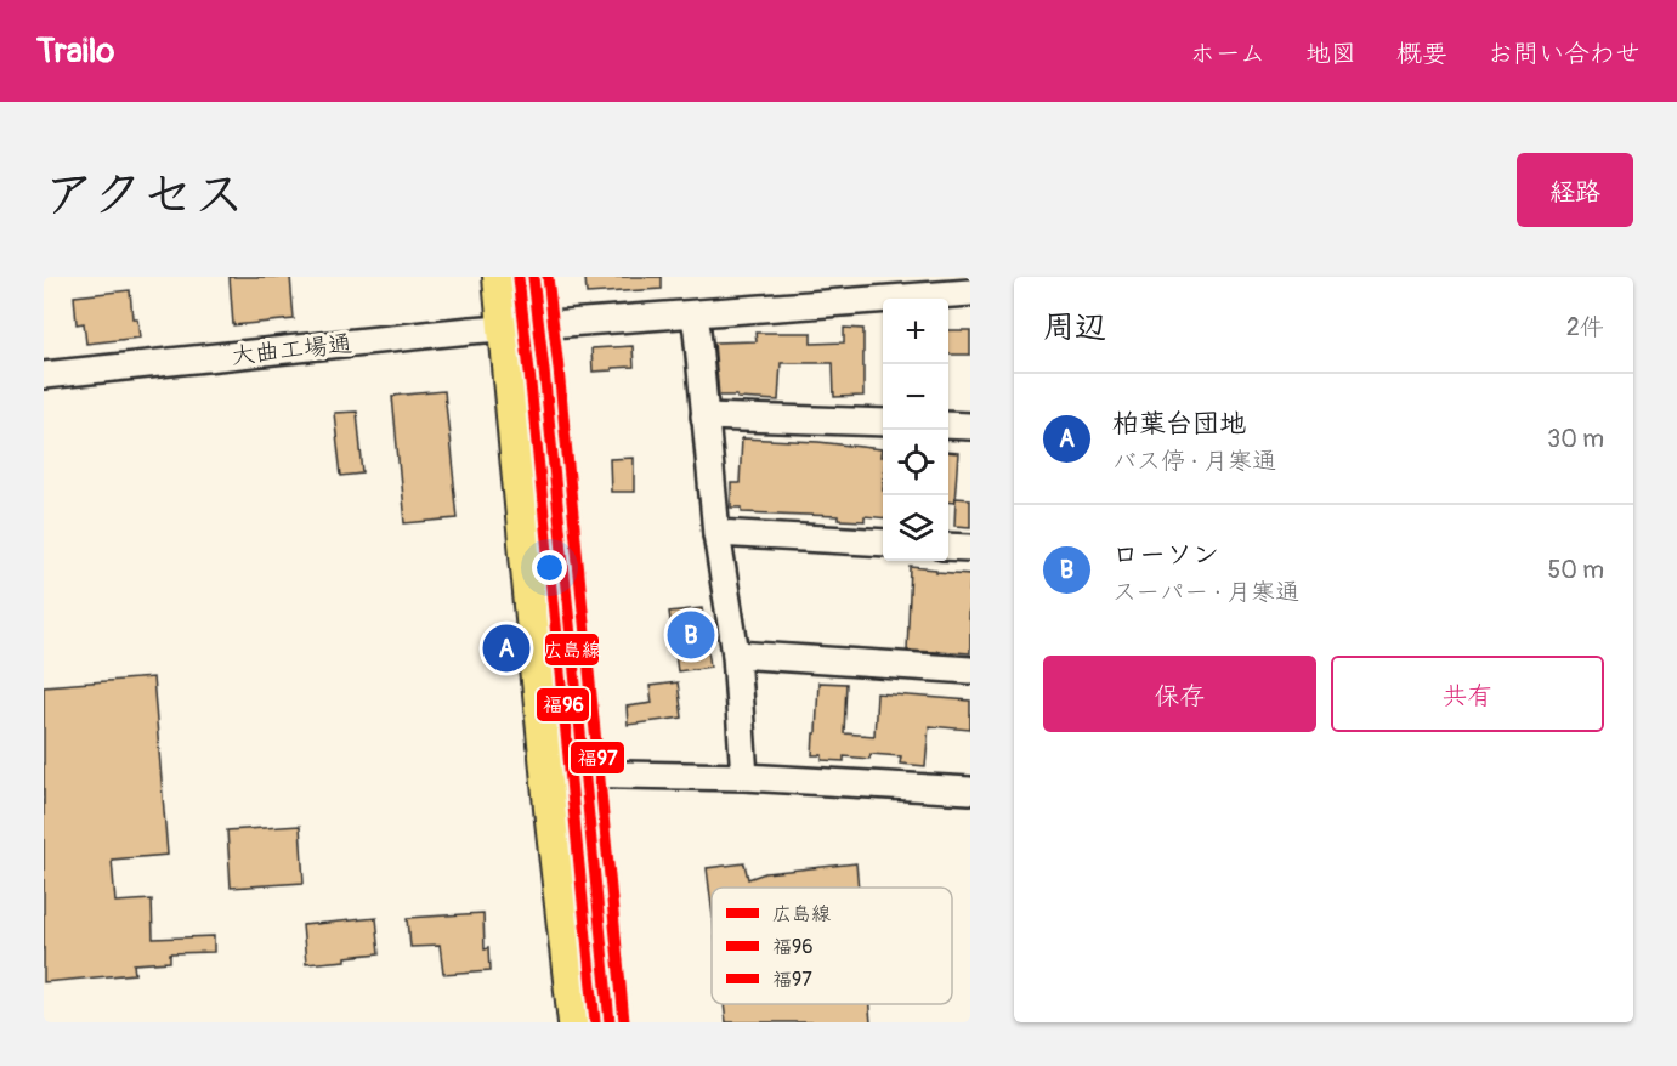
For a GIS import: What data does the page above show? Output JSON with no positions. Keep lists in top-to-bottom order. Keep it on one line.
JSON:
{"streets":{"street":["大曲工場通"]},"lines":["transit line 広島線","transit line 福97","transit line 福96"],"legend":["広島線","福96","福97"],"page":{"header":"Trailo","nav":["ホーム","地図","概要","お問い合わせ"],"title":"アクセス","buttons":["経路",["保存","共有"]],"heading":["周辺","2件"],"map_buttons":["+","−"],"list":[{"mark":"A","name":"柏葉台団地","note":"バス停 · 月寒通","value":"30 m"},{"mark":"B","name":"ローソン","note":"スーパー · 月寒通","value":"50 m"}],"pins":["B","A"]}}
